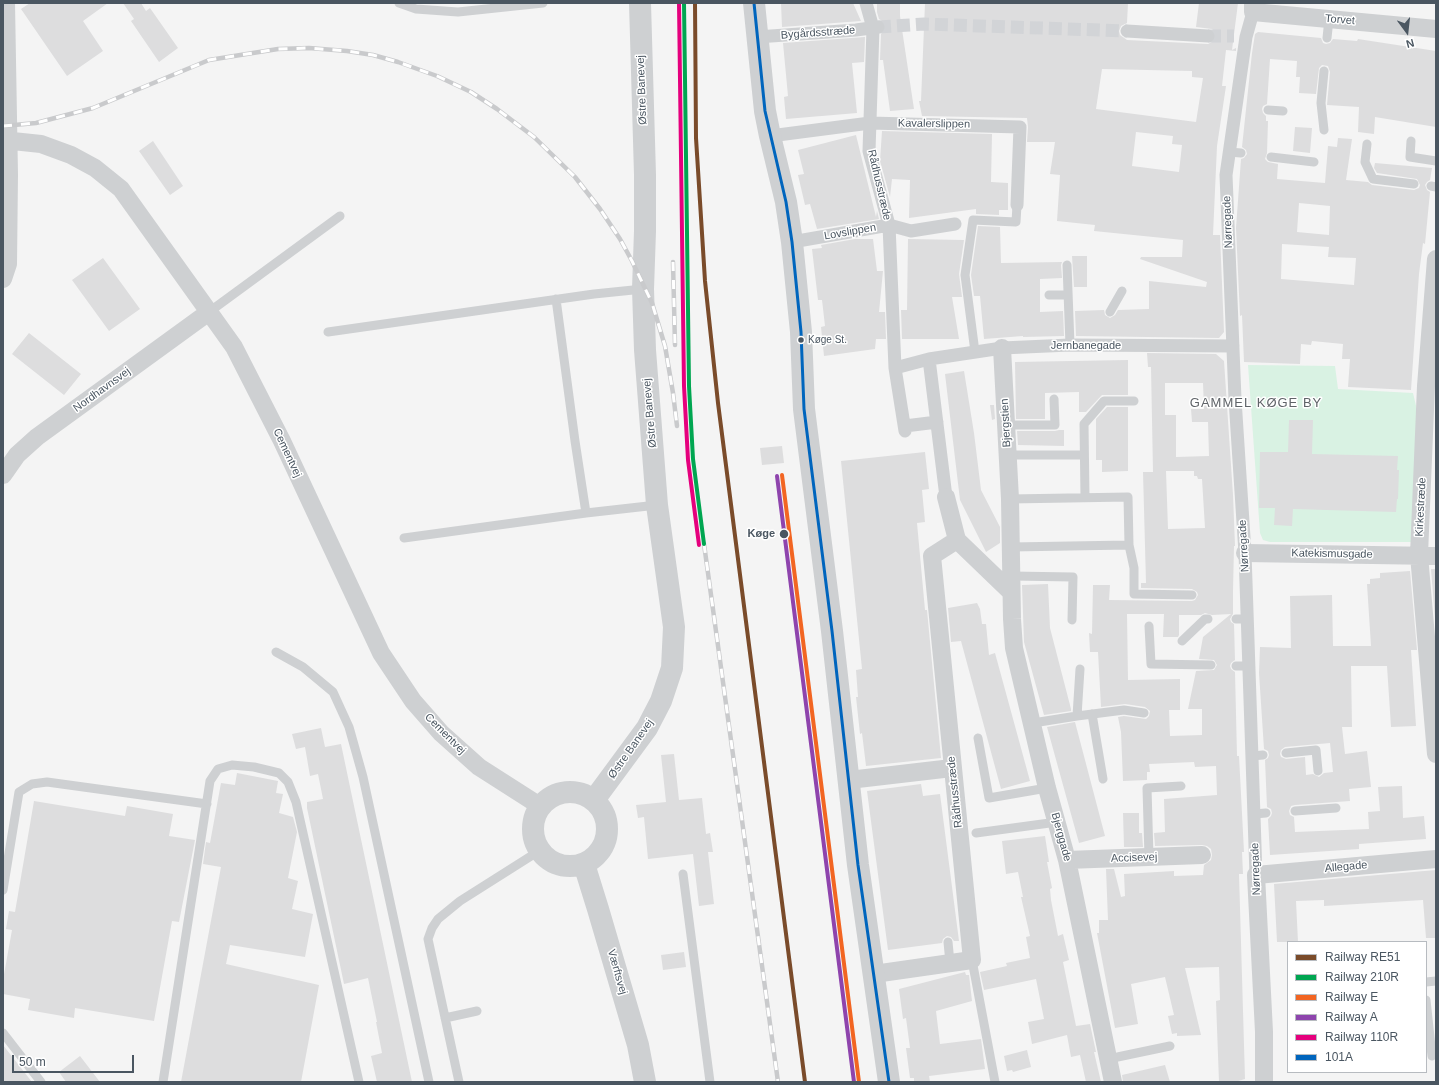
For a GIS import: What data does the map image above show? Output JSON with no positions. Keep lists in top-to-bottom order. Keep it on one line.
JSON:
{"streets":{"street":["Torvet","Bygårdsstræde","Østre Banevej","Kavalerslippen","Rådhusstræde","Nørregade","Lovslippen","Jernbanegade","Nordhavnsvej","Bjergstien","Cementvej","Kirkestræde","Katekismusgade","Bjerggade","Accisevej","Allegade","Værftsvej"]},"crossings":[["Torvet","Nørregade"],["Bygårdsstræde","Rådhusstræde"],["Østre Banevej","Cementvej"],["Østre Banevej","Værftsvej"],["Kavalerslippen","Rådhusstræde"],["Rådhusstræde","Lovslippen"],["Rådhusstræde","Jernbanegade"],["Nørregade","Jernbanegade"],["Nørregade","Katekismusgade"],["Nørregade","Allegade"],["Jernbanegade","Bjergstien"],["Nordhavnsvej","Cementvej"],["Bjergstien","Bjerggade"],["Cementvej","Værftsvej"],["Kirkestræde","Katekismusgade"],["Bjerggade","Accisevej"]],"districts":["GAMMEL KØGE BY"],"places":["Køge St.","Køge"],"lines":["rail line RE51","rail line 210R","rail line 110R","transit line 101A","rail line E","rail line A"],"legend":["Railway RE51","Railway 210R","Railway E","Railway A","Railway 110R","101A"],"scale_bar":"50 m","north":"bottom"}
